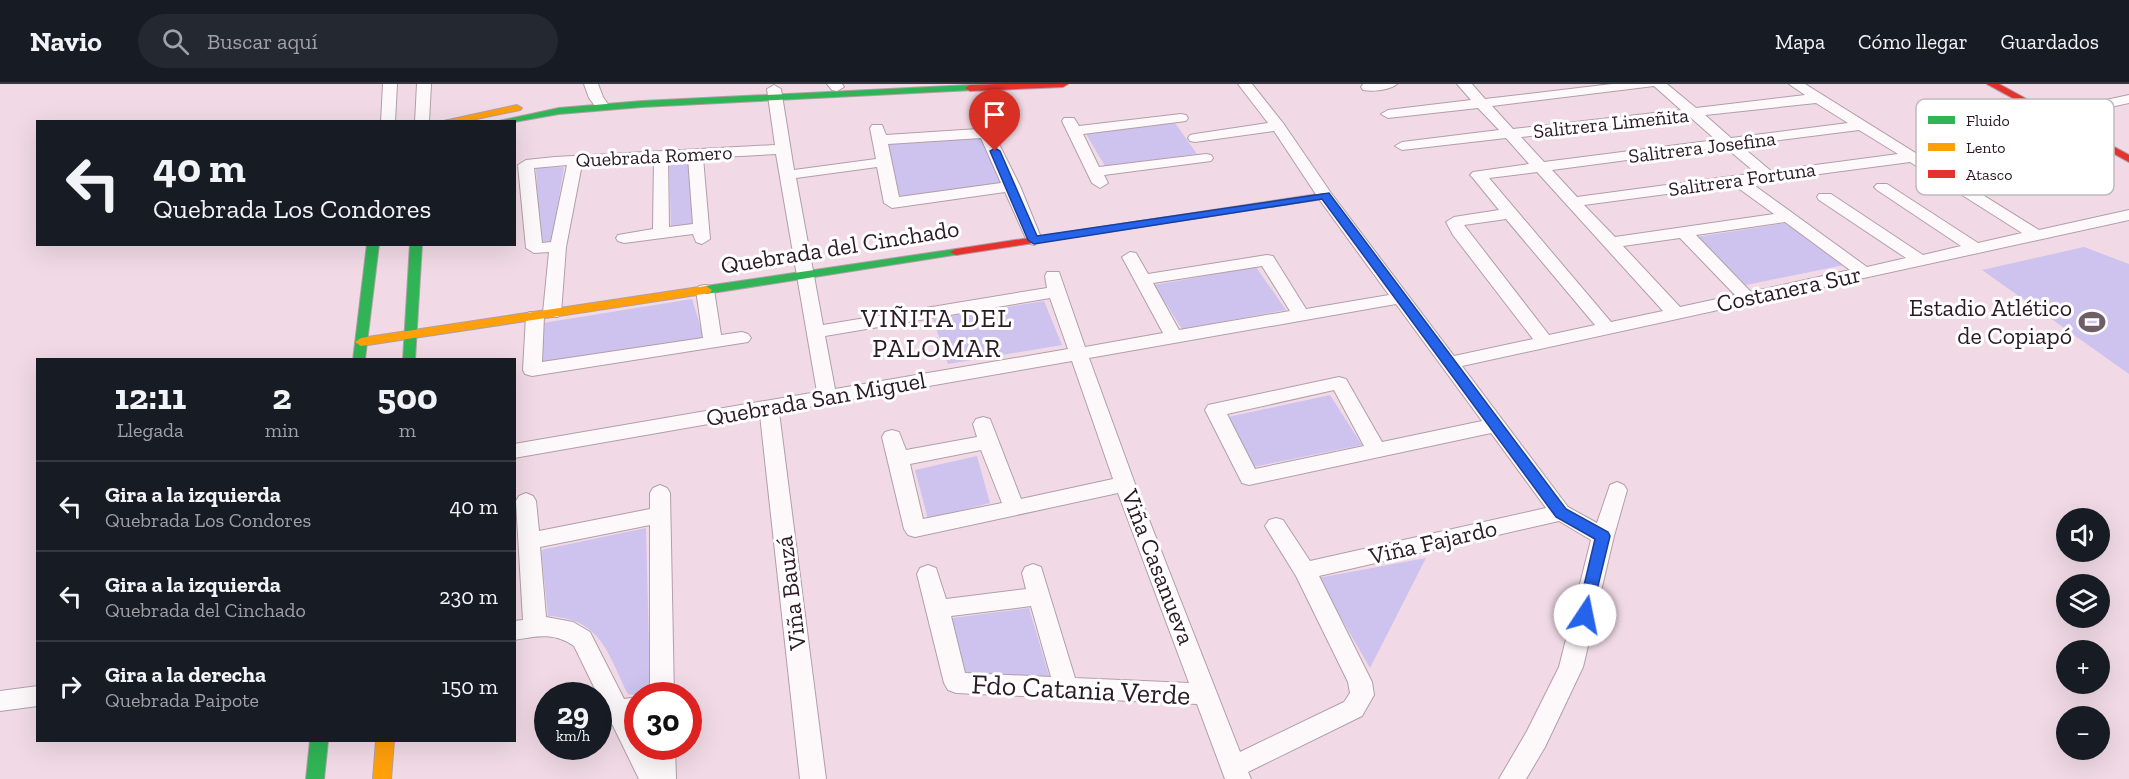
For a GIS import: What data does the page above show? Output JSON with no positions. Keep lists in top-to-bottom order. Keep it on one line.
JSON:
{"streets":{"street":["Salitrera Limeñita","Salitrera Josefina","Quebrada Romero","Salitrera Fortuna","Quebrada del Cinchado","Costanera Sur","Quebrada San Miguel","Viña Fajardo","Viña Casanueva","Viña Bauzá","Fdo Catania Verde"]},"crossings":[["Quebrada San Miguel","Viña Casanueva"],["Quebrada San Miguel","Viña Bauzá"],["Viña Casanueva","Fdo Catania Verde"]],"districts":["VIÑITA DEL PALOMAR"],"places":{"sports":["Estadio Atlético de Copiapó"]},"legend":["Fluido","Lento","Atasco"],"page":{"header":"Navio","search":"Buscar aquí","nav":["Mapa","Cómo llegar","Guardados"],"turn":["40 m","Quebrada Los Condores"],"eta":["12:11","Llegada","2","min","500","m"],"list":[{"name":"Gira a la izquierda","note":"Quebrada Los Condores","value":"40 m"},{"name":"Gira a la izquierda","note":"Quebrada del Cinchado","value":"230 m"},{"name":"Gira a la derecha","note":"Quebrada Paipote","value":"150 m"}],"map_buttons":["+","−"],"speed":"29 km/h","limit":"30"}}
